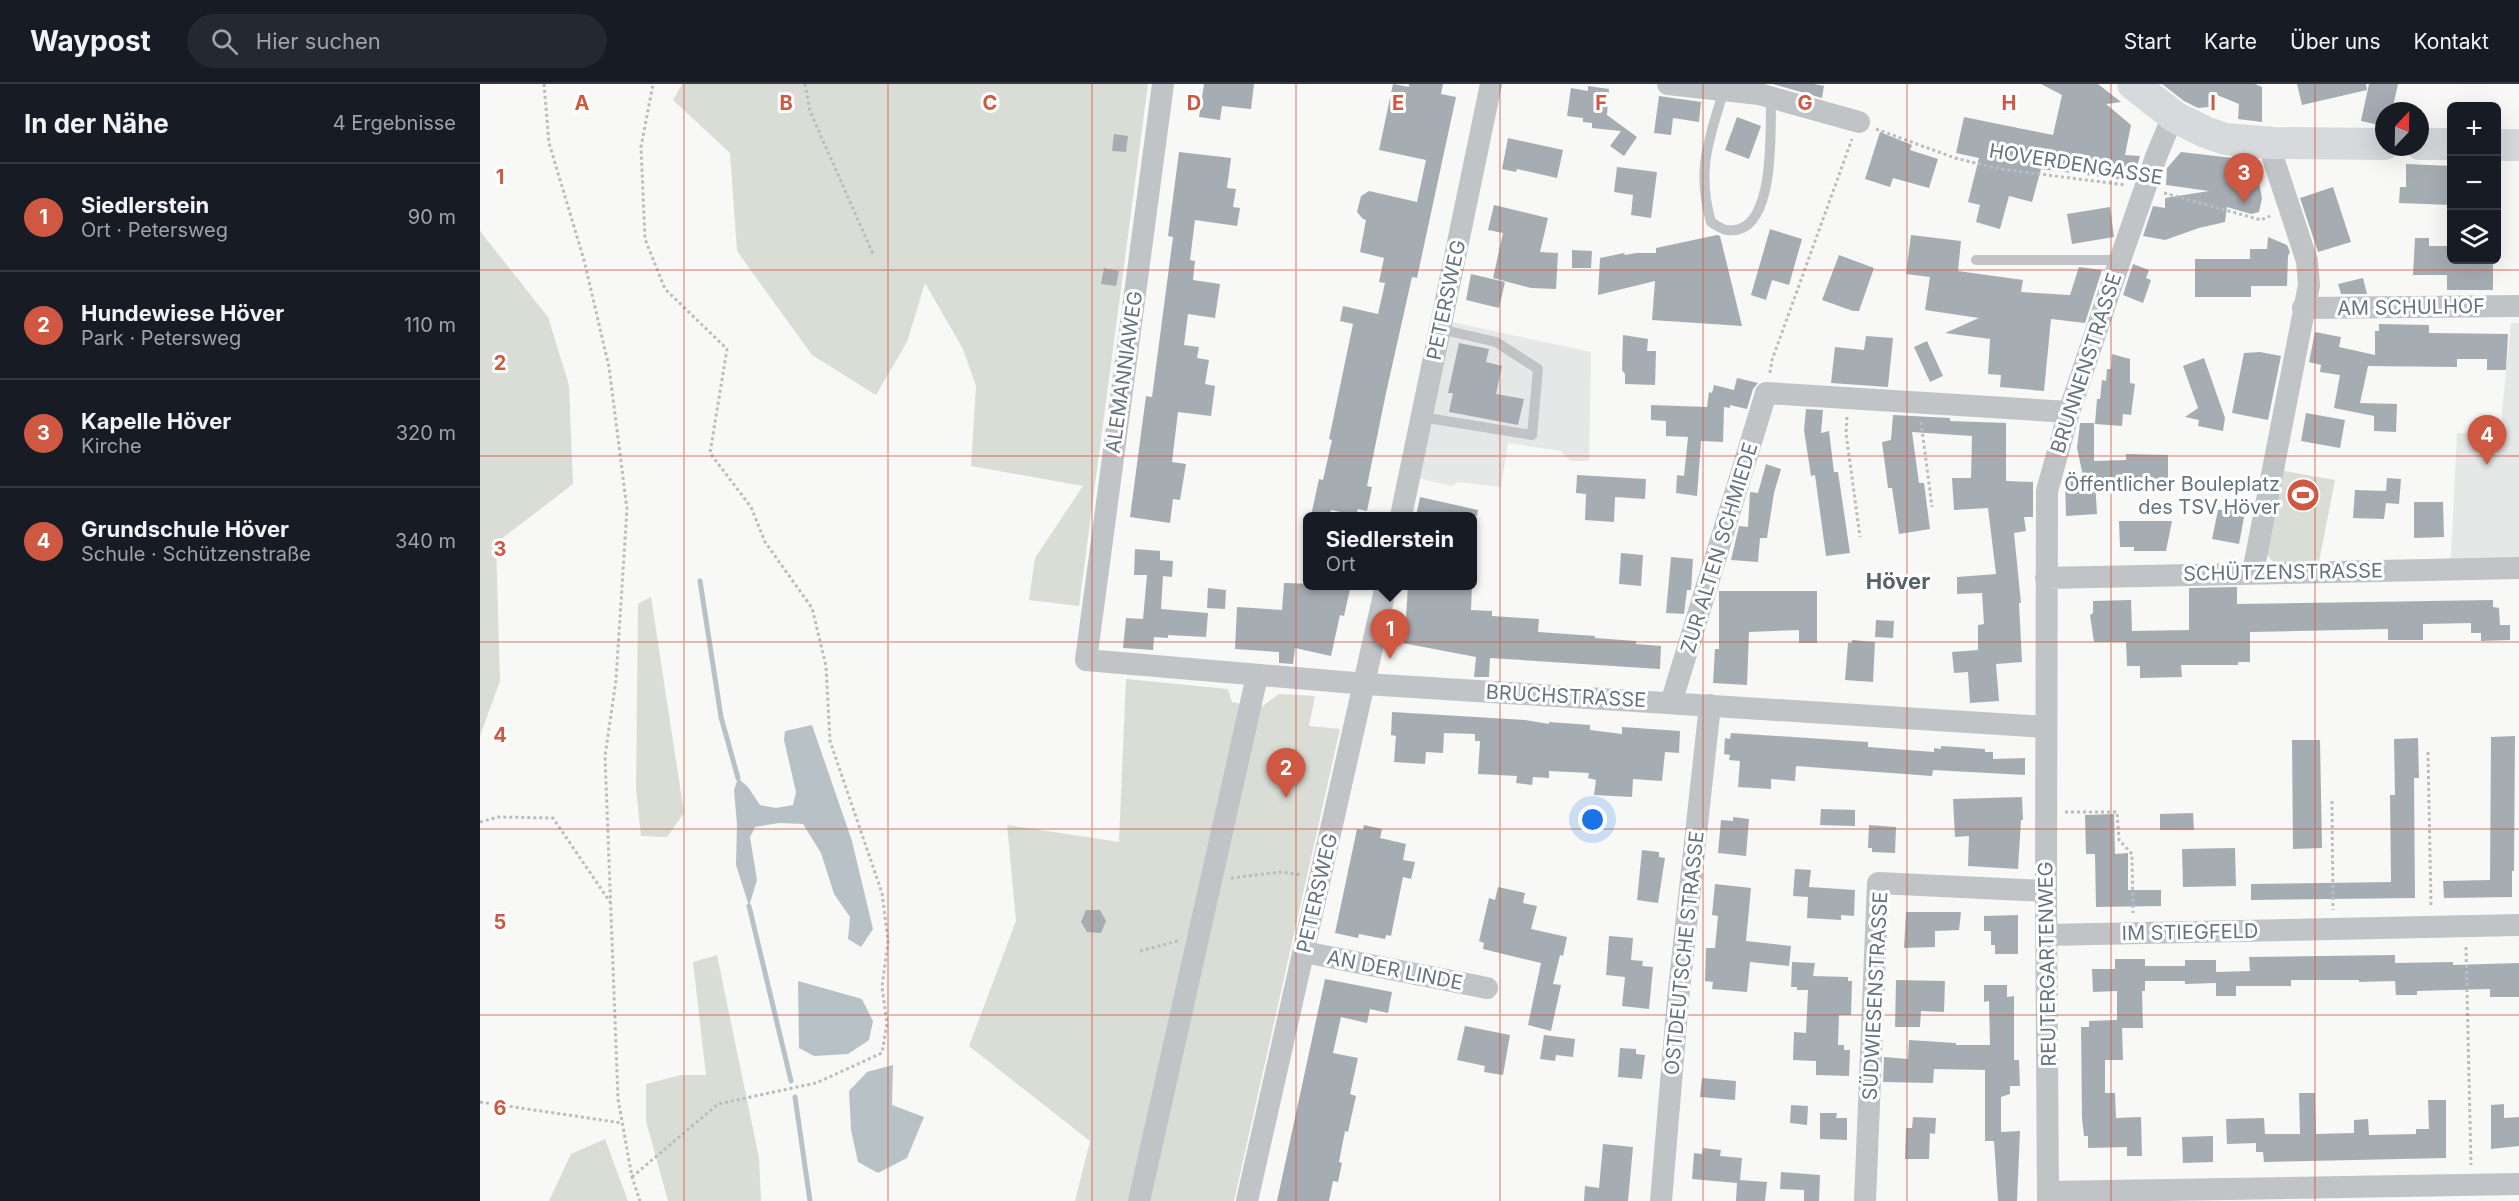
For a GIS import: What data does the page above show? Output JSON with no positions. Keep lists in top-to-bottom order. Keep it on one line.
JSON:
{"streets":{"street":["PETERSWEG","AM SCHULHOF","BRUNNENSTRASSE","ALEMANNIAWEG","ZUR ALTEN SCHMIEDE","SCHÜTZENSTRASSE","BRUCHSTRASSE","IM STIEGFELD","OSTDEUTSCHE STRASSE","REUTERGARTENWEG","AN DER LINDE","SÜDWIESENSTRASSE"],"path":["HOVERDENGASSE"]},"crossings":[["HOVERDENGASSE","BRUNNENSTRASSE"],["PETERSWEG","BRUCHSTRASSE"],["PETERSWEG","AN DER LINDE"],["BRUNNENSTRASSE","SCHÜTZENSTRASSE"],["BRUNNENSTRASSE","BRUCHSTRASSE"],["BRUNNENSTRASSE","REUTERGARTENWEG"],["ALEMANNIAWEG","BRUCHSTRASSE"],["ZUR ALTEN SCHMIEDE","BRUCHSTRASSE"],["BRUCHSTRASSE","OSTDEUTSCHE STRASSE"],["BRUCHSTRASSE","REUTERGARTENWEG"],["IM STIEGFELD","REUTERGARTENWEG"],["REUTERGARTENWEG","SÜDWIESENSTRASSE"]],"districts":["Höver"],"places":{"sports":["Öffentlicher Bouleplatz des TSV Höver"]},"north":"top","page":{"header":"Waypost","search":"Hier suchen","nav":["Start","Karte","Über uns","Kontakt"],"heading":["In der Nähe","4 Ergebnisse"],"map_buttons":["+","−"],"pins":["3","4","1","2"],"list":[{"mark":"1","name":"Siedlerstein","note":"Ort · Petersweg","value":"90 m"},{"mark":"2","name":"Hundewiese Höver","note":"Park · Petersweg","value":"110 m"},{"mark":"3","name":"Kapelle Höver","note":"Kirche","value":"320 m"},{"mark":"4","name":"Grundschule Höver","note":"Schule · Schützenstraße","value":"340 m"}],"popup":["Siedlerstein","Ort"]},"grid":{"columns":["A","B","C","D","E","F","G","H","I"],"rows":["1","2","3","4","5","6"]}}
